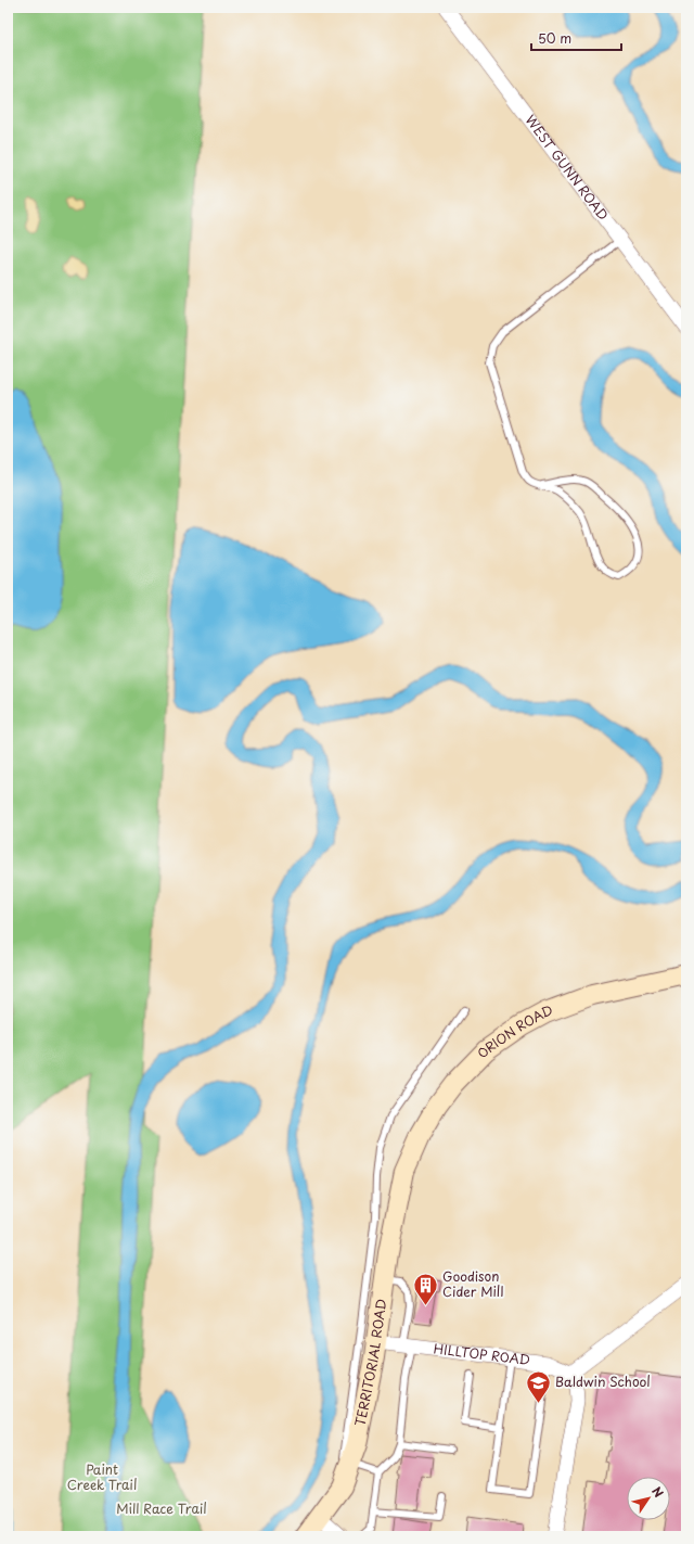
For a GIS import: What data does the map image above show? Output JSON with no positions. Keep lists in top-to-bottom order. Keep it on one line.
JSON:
{"streets":{"street":["WEST GUNN ROAD","ORION ROAD","HILLTOP ROAD","TERRITORIAL ROAD"]},"crossings":[["ORION ROAD","TERRITORIAL ROAD"],["HILLTOP ROAD","TERRITORIAL ROAD"]],"parks":["Paint Creek Trail","Mill Race Trail"],"places":{"building":["Goodison Cider Mill"],"school or university":["Baldwin School"]},"scale_bar":"50 m","north":"top right"}
